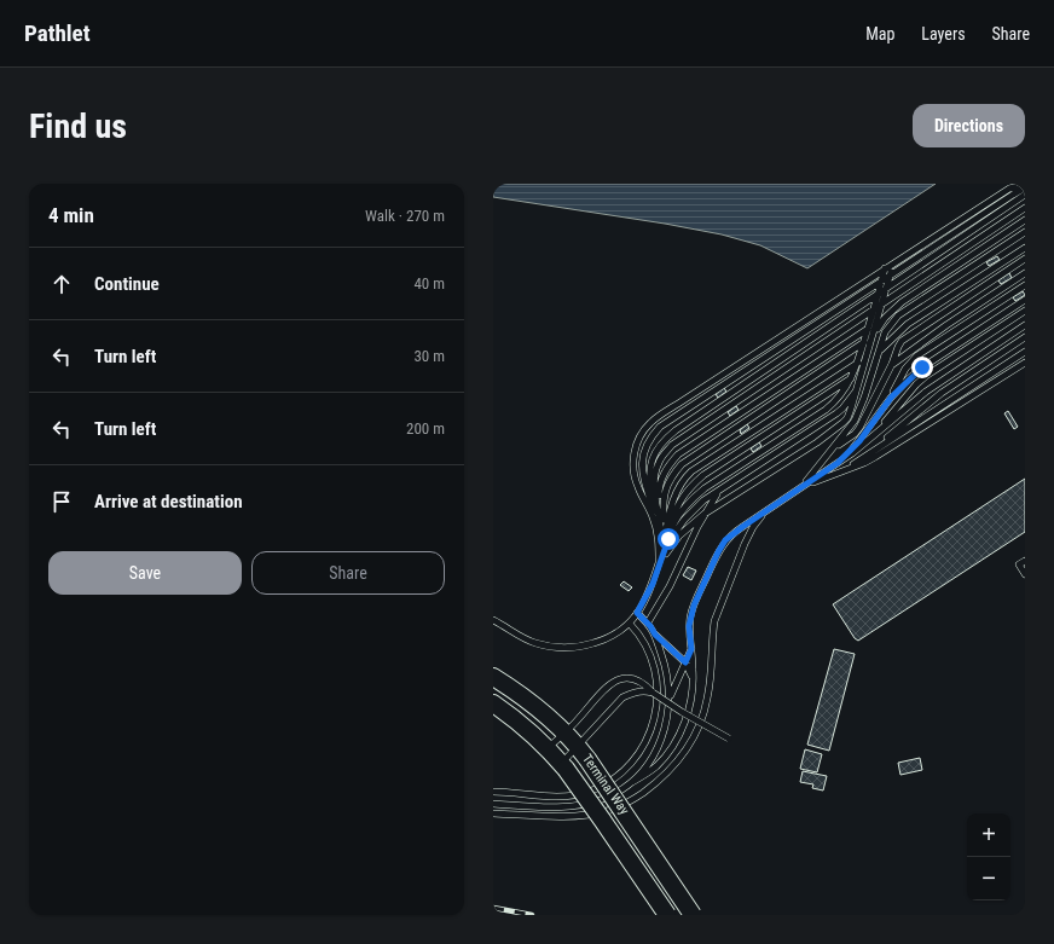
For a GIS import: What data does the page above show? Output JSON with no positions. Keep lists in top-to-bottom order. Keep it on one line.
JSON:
{"streets":{"main road":["Terminal Way"]},"page":{"header":"Pathlet","nav":["Map","Layers","Share"],"buttons":["Directions",["Save","Share"]],"title":"Find us","heading":["4 min","Walk · 270 m"],"list":[["Continue","40 m"],["Turn left","30 m"],["Turn left","200 m"],"Arrive at destination"],"map_buttons":["+","−"]}}
